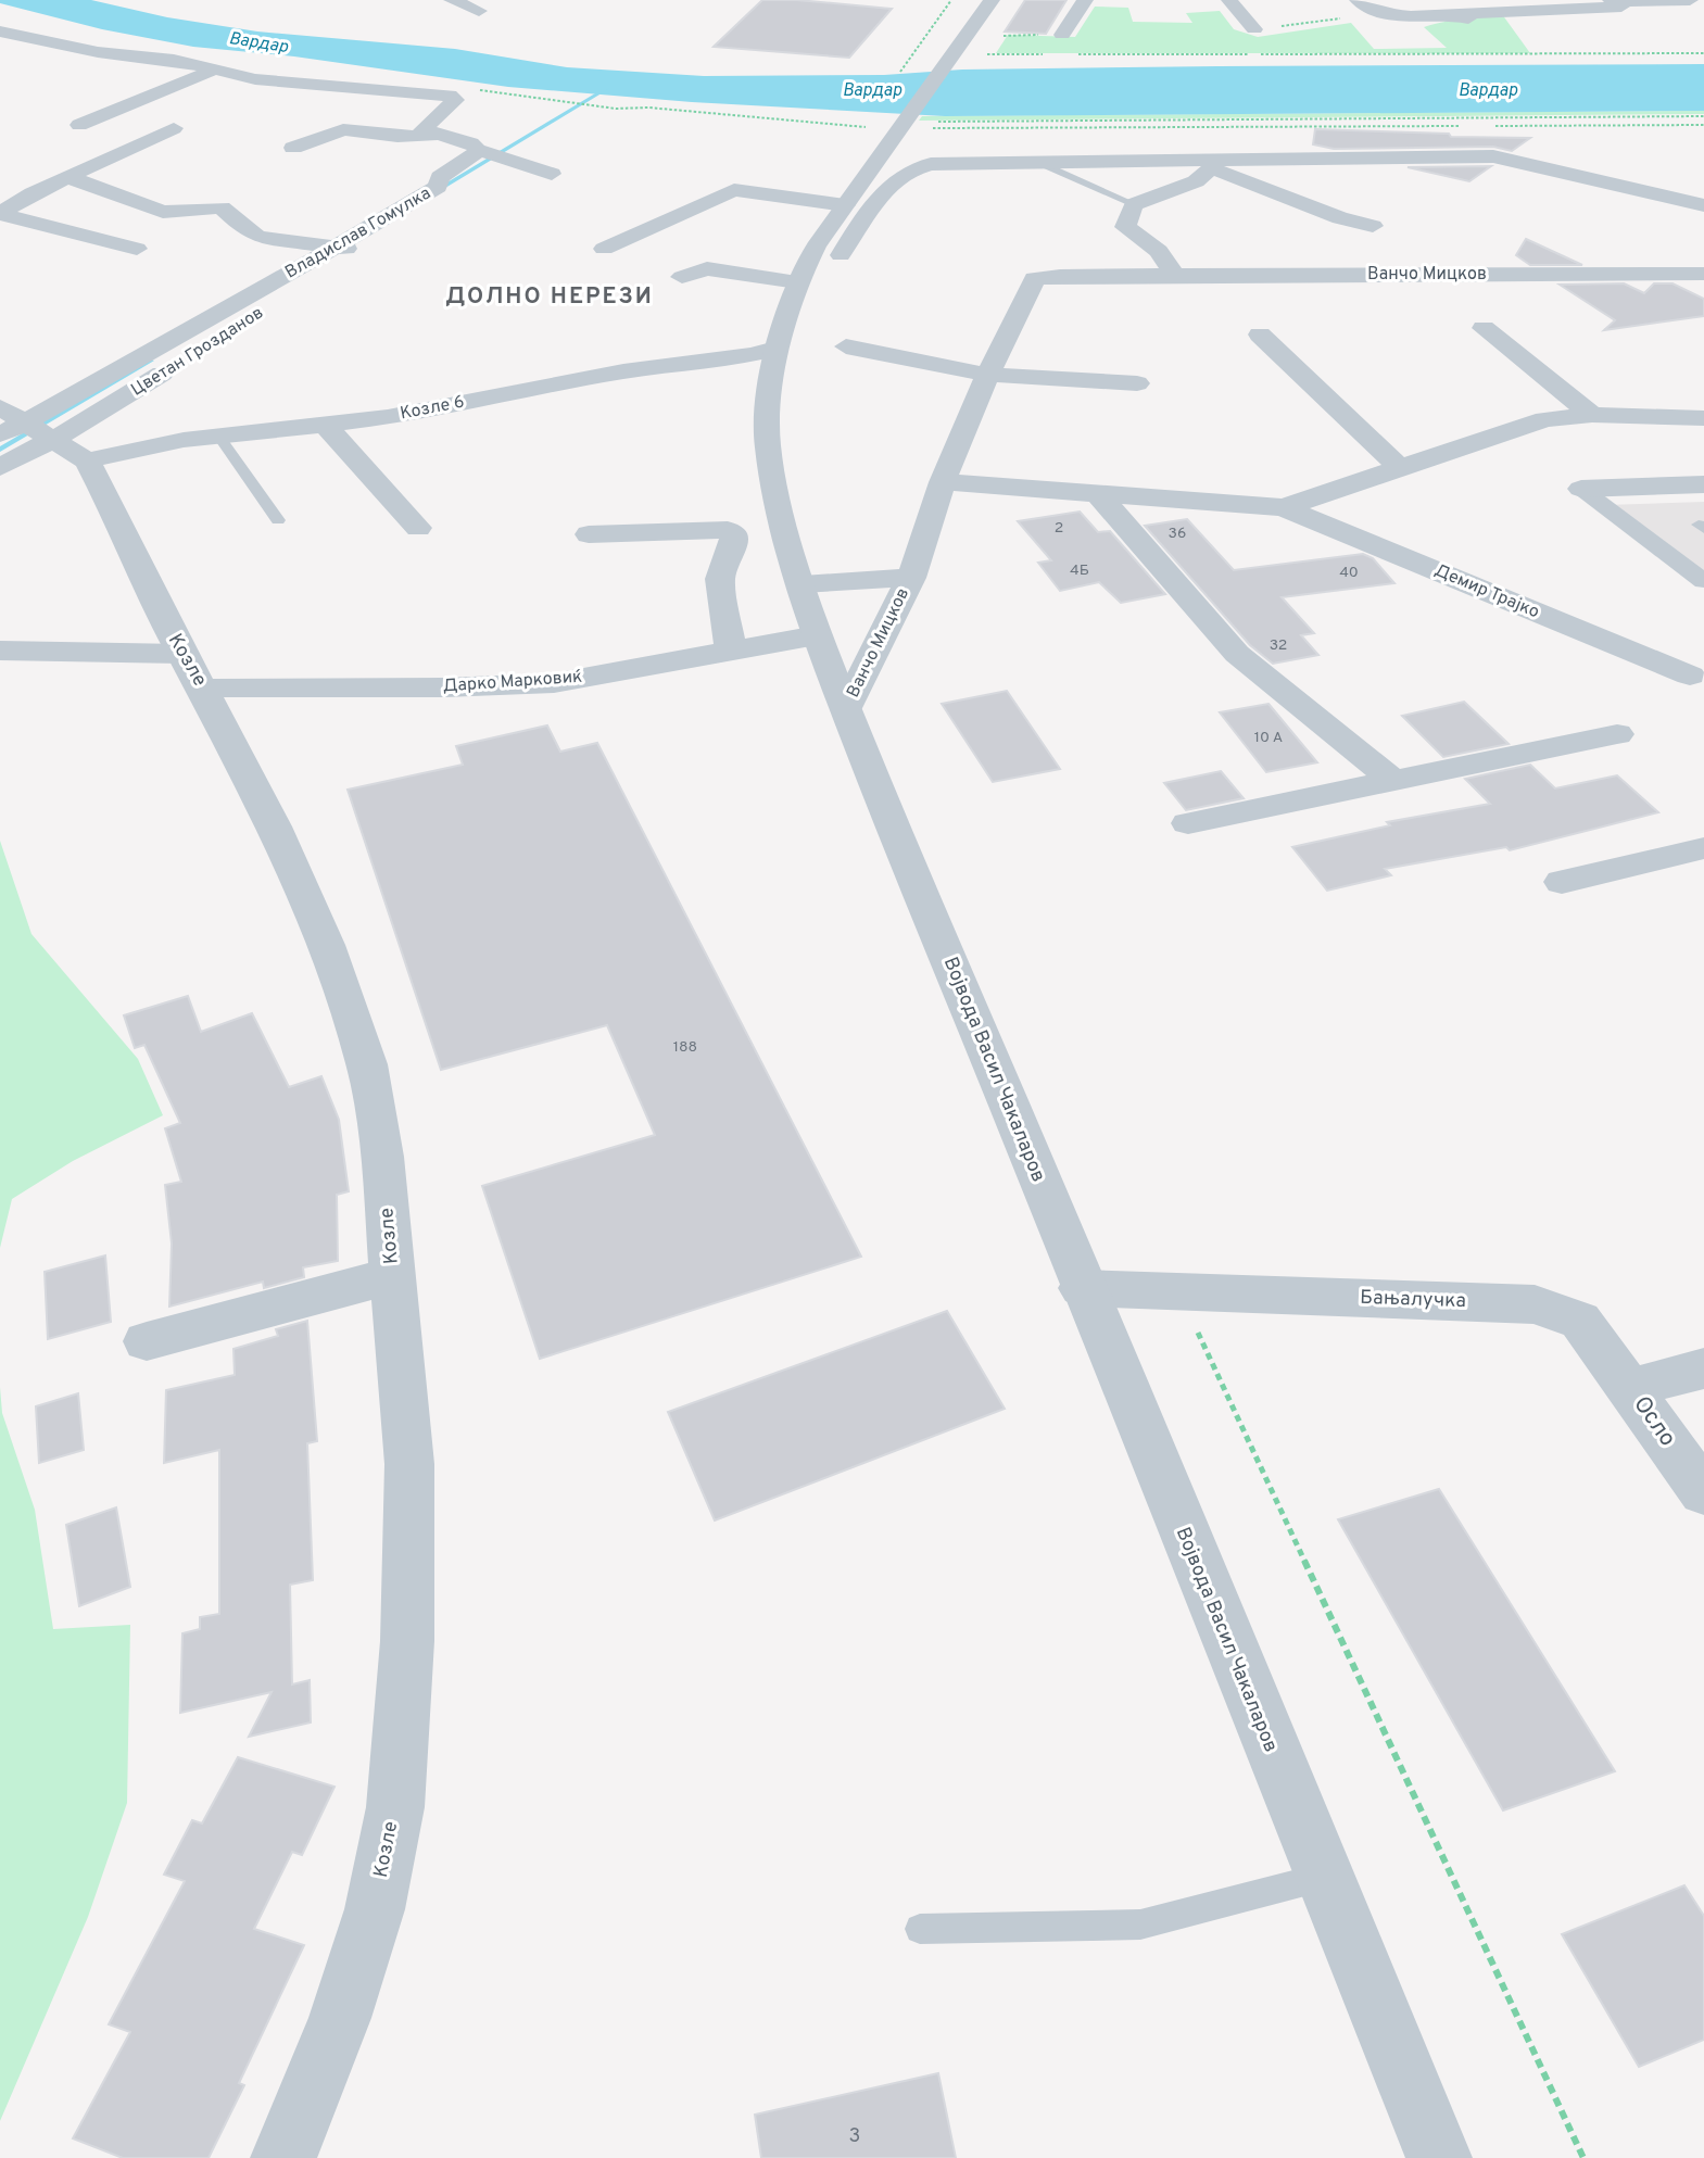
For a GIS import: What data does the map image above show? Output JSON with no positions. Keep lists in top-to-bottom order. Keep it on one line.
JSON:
{"streets":{"street":["Владислав Гомулка","Ванчо Мицков","Цветан Грозданов","Козле 6","Демир Трајко","Козле","Дарко Марковиќ","Војвода Васил Чакаларов","Бањалучка","Осло"]},"crossings":[["Ванчо Мицков","Демир Трајко"],["Ванчо Мицков","Војвода Васил Чакаларов"],["Козле 6","Козле"],["Козле 6","Војвода Васил Чакаларов"],["Козле","Дарко Марковиќ"],["Дарко Марковиќ","Војвода Васил Чакаларов"],["Војвода Васил Чакаларов","Бањалучка"],["Бањалучка","Осло"]],"districts":["ДОЛНО НЕРЕЗИ"],"water":["Вардар"],"house_numbers":["2","36","4Б","40","32","10 A","188","3"]}
